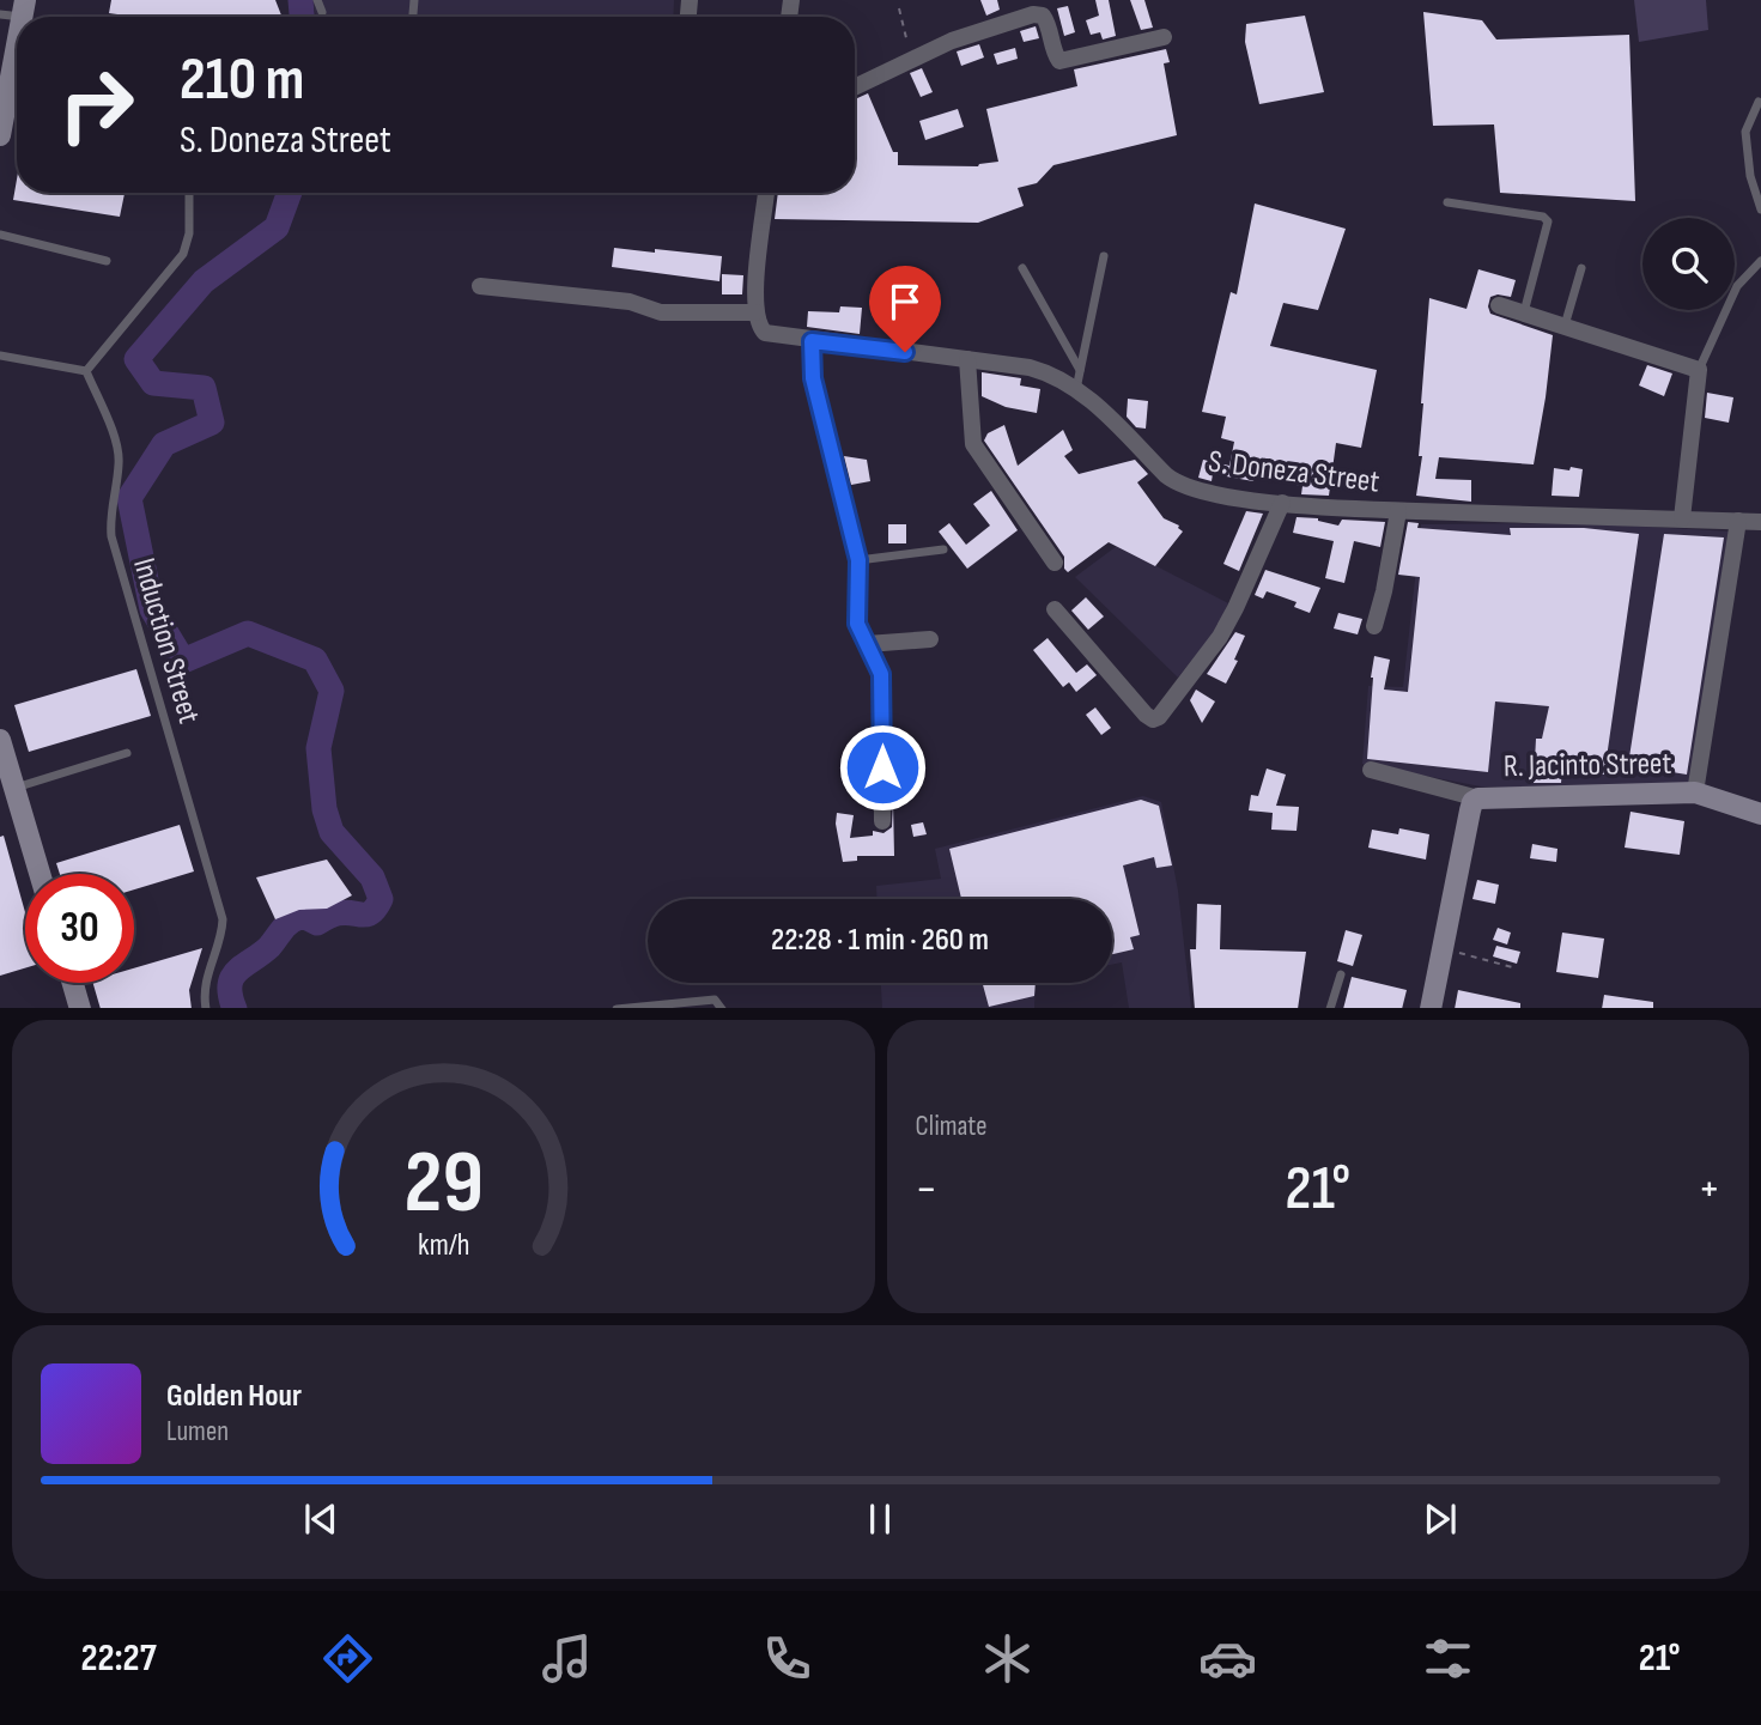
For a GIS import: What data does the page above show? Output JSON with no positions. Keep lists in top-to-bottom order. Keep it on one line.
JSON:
{"streets":{"street":["S. Doneza Street","R. Jacinto Street"],"lane":["Induction Street"]},"page":{"turn":["210 m","S. Doneza Street"],"limit":"30","trip":"22:28 · 1 min · 260 m","tile":"Climate","heat":["−","21°","+"],"song":["Golden Hour","Lumen"],"tabs":["22:27","21°"],"gauge":["29","km/h"]}}
